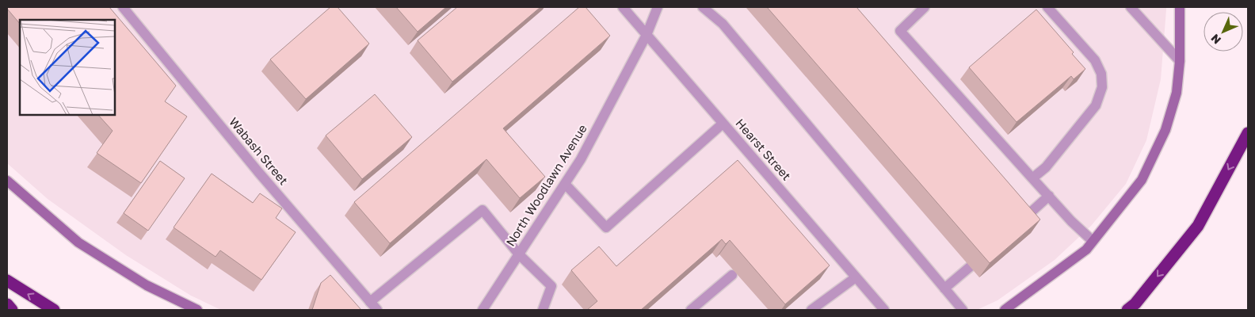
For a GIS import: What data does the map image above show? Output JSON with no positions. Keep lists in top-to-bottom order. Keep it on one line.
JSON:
{"streets":{"street":["Hearst Street","Wabash Street","North Woodlawn Avenue"]},"crossings":[["Hearst Street","North Woodlawn Avenue"]],"north":"bottom left"}
